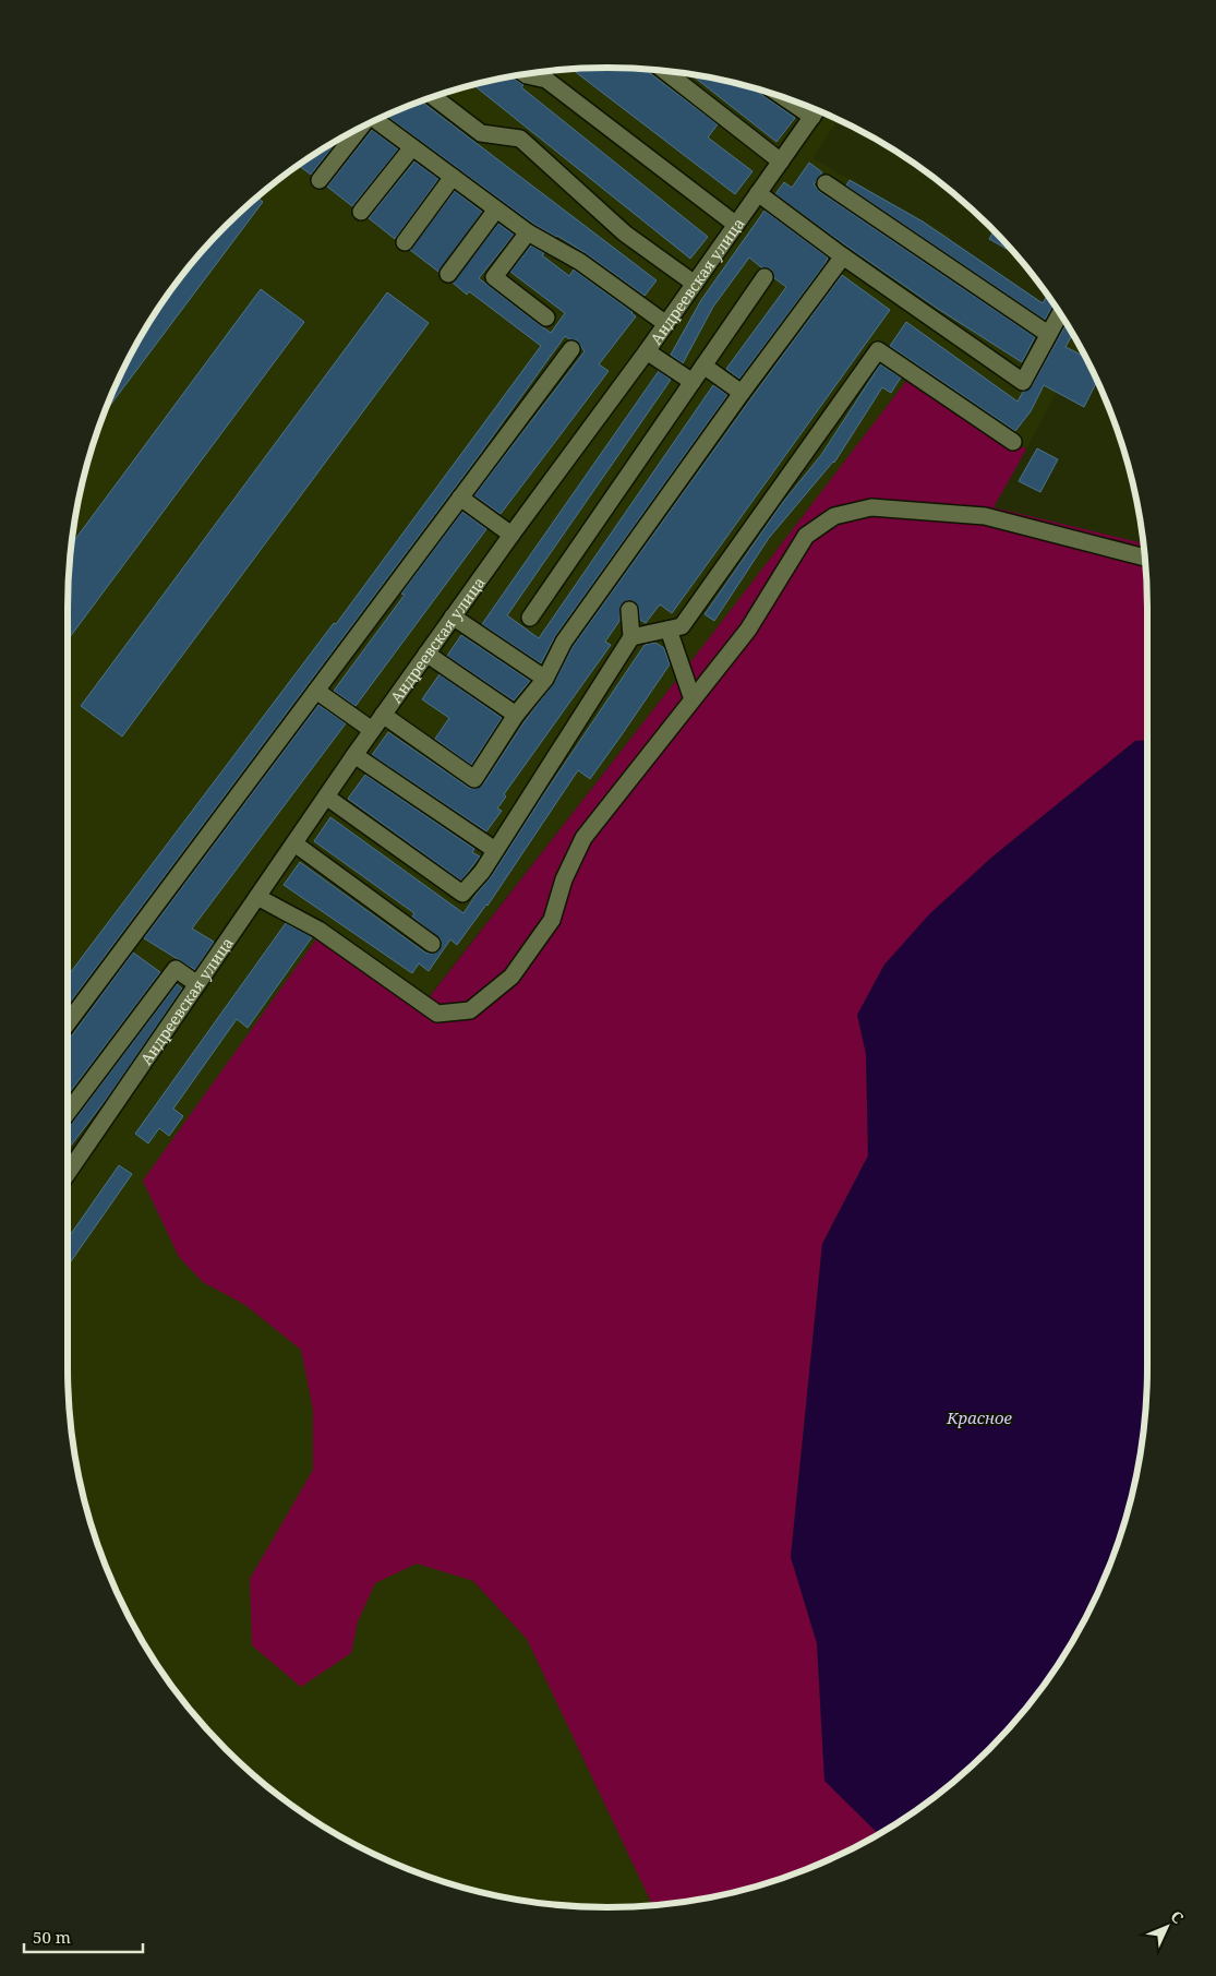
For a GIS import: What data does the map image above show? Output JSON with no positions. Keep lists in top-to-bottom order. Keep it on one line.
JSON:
{"streets":{"street":["Андреевская улица"]},"water":["Красное"],"scale_bar":"50 m","north":"top right"}
